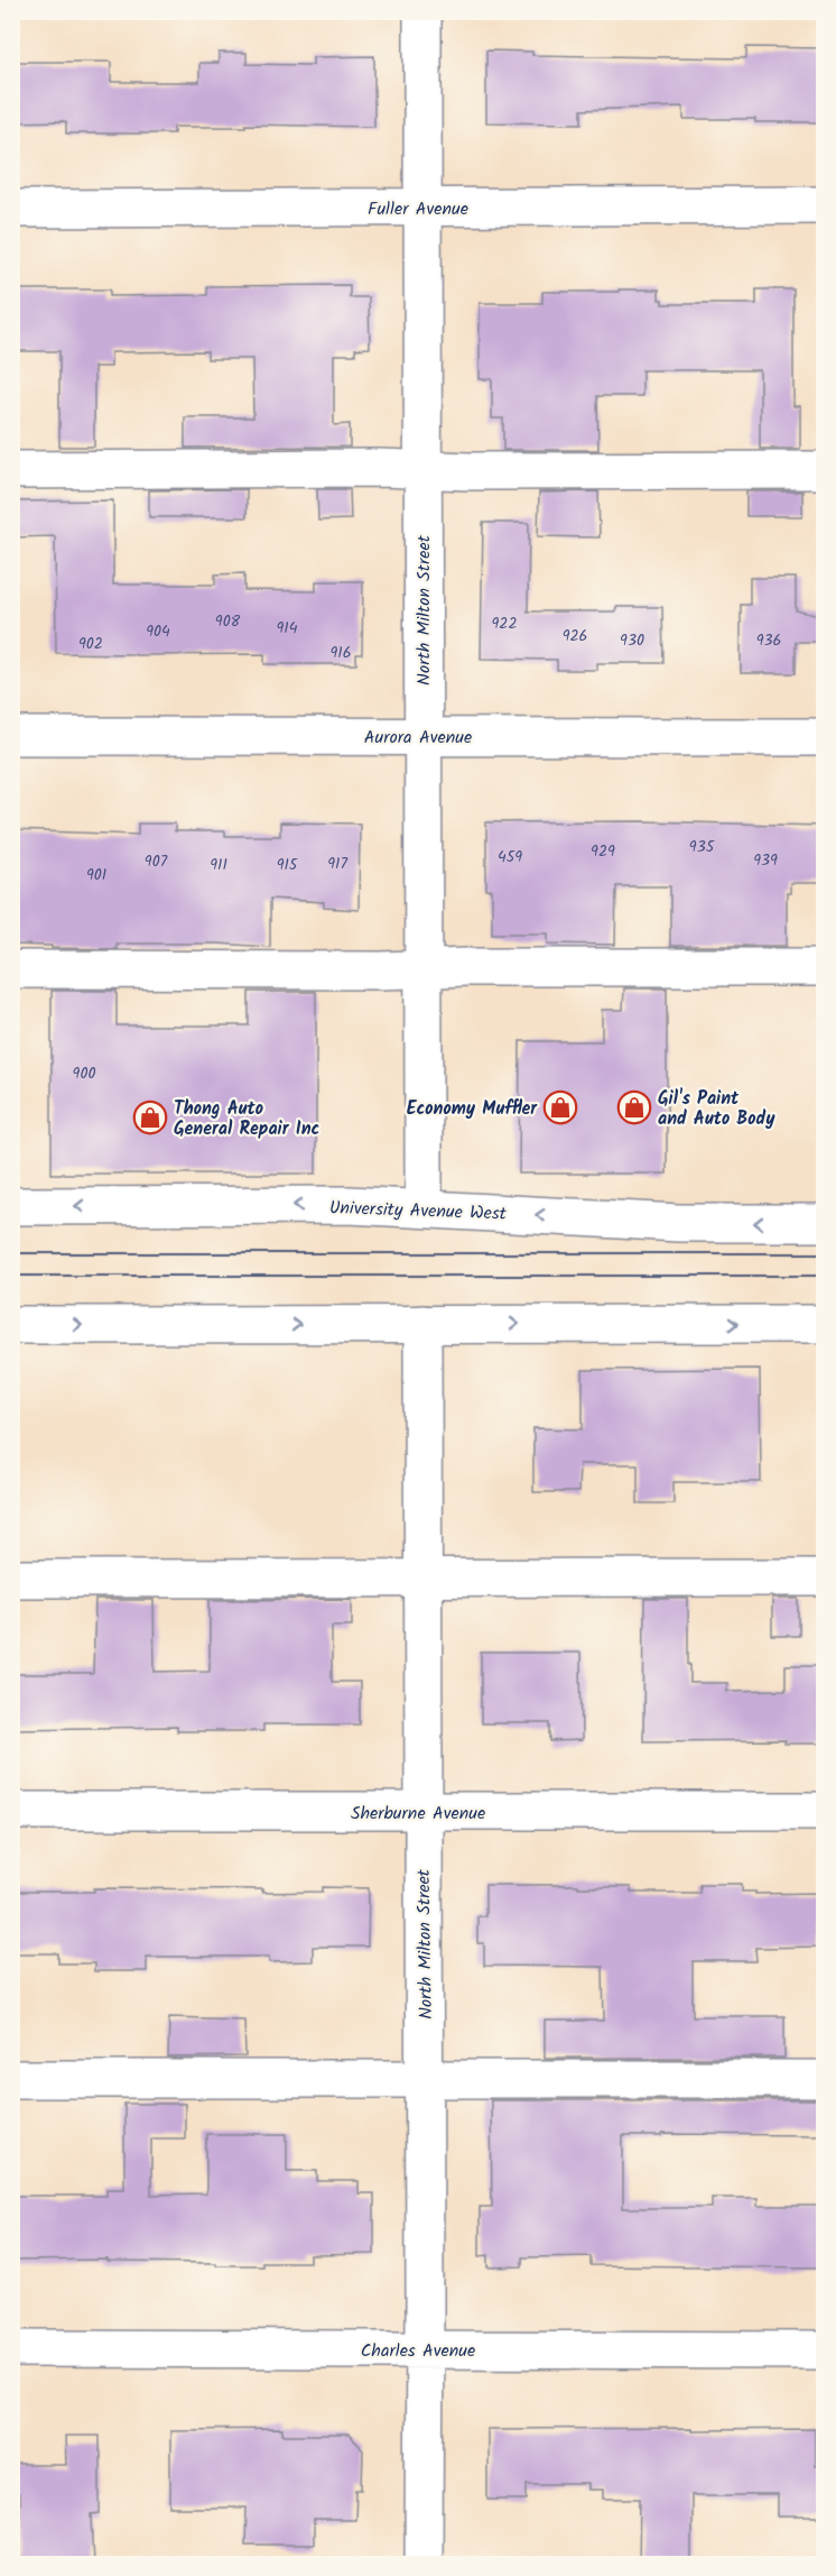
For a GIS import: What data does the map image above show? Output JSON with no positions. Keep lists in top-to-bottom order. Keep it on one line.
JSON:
{"streets":{"street":["Fuller Avenue","North Milton Street","Aurora Avenue","University Avenue West","Sherburne Avenue","Charles Avenue"]},"crossings":[["Fuller Avenue","North Milton Street"],["North Milton Street","Aurora Avenue"],["North Milton Street","University Avenue West"],["North Milton Street","Sherburne Avenue"],["North Milton Street","Charles Avenue"]],"places":{"shop":["Economy Muffler","Gil's Paint and Auto Body","Thong Auto General Repair Inc"]},"house_numbers":["908","922","914","904","926","930","936","902","916","935","929","459","939","907","917","911","915","901","900"]}
